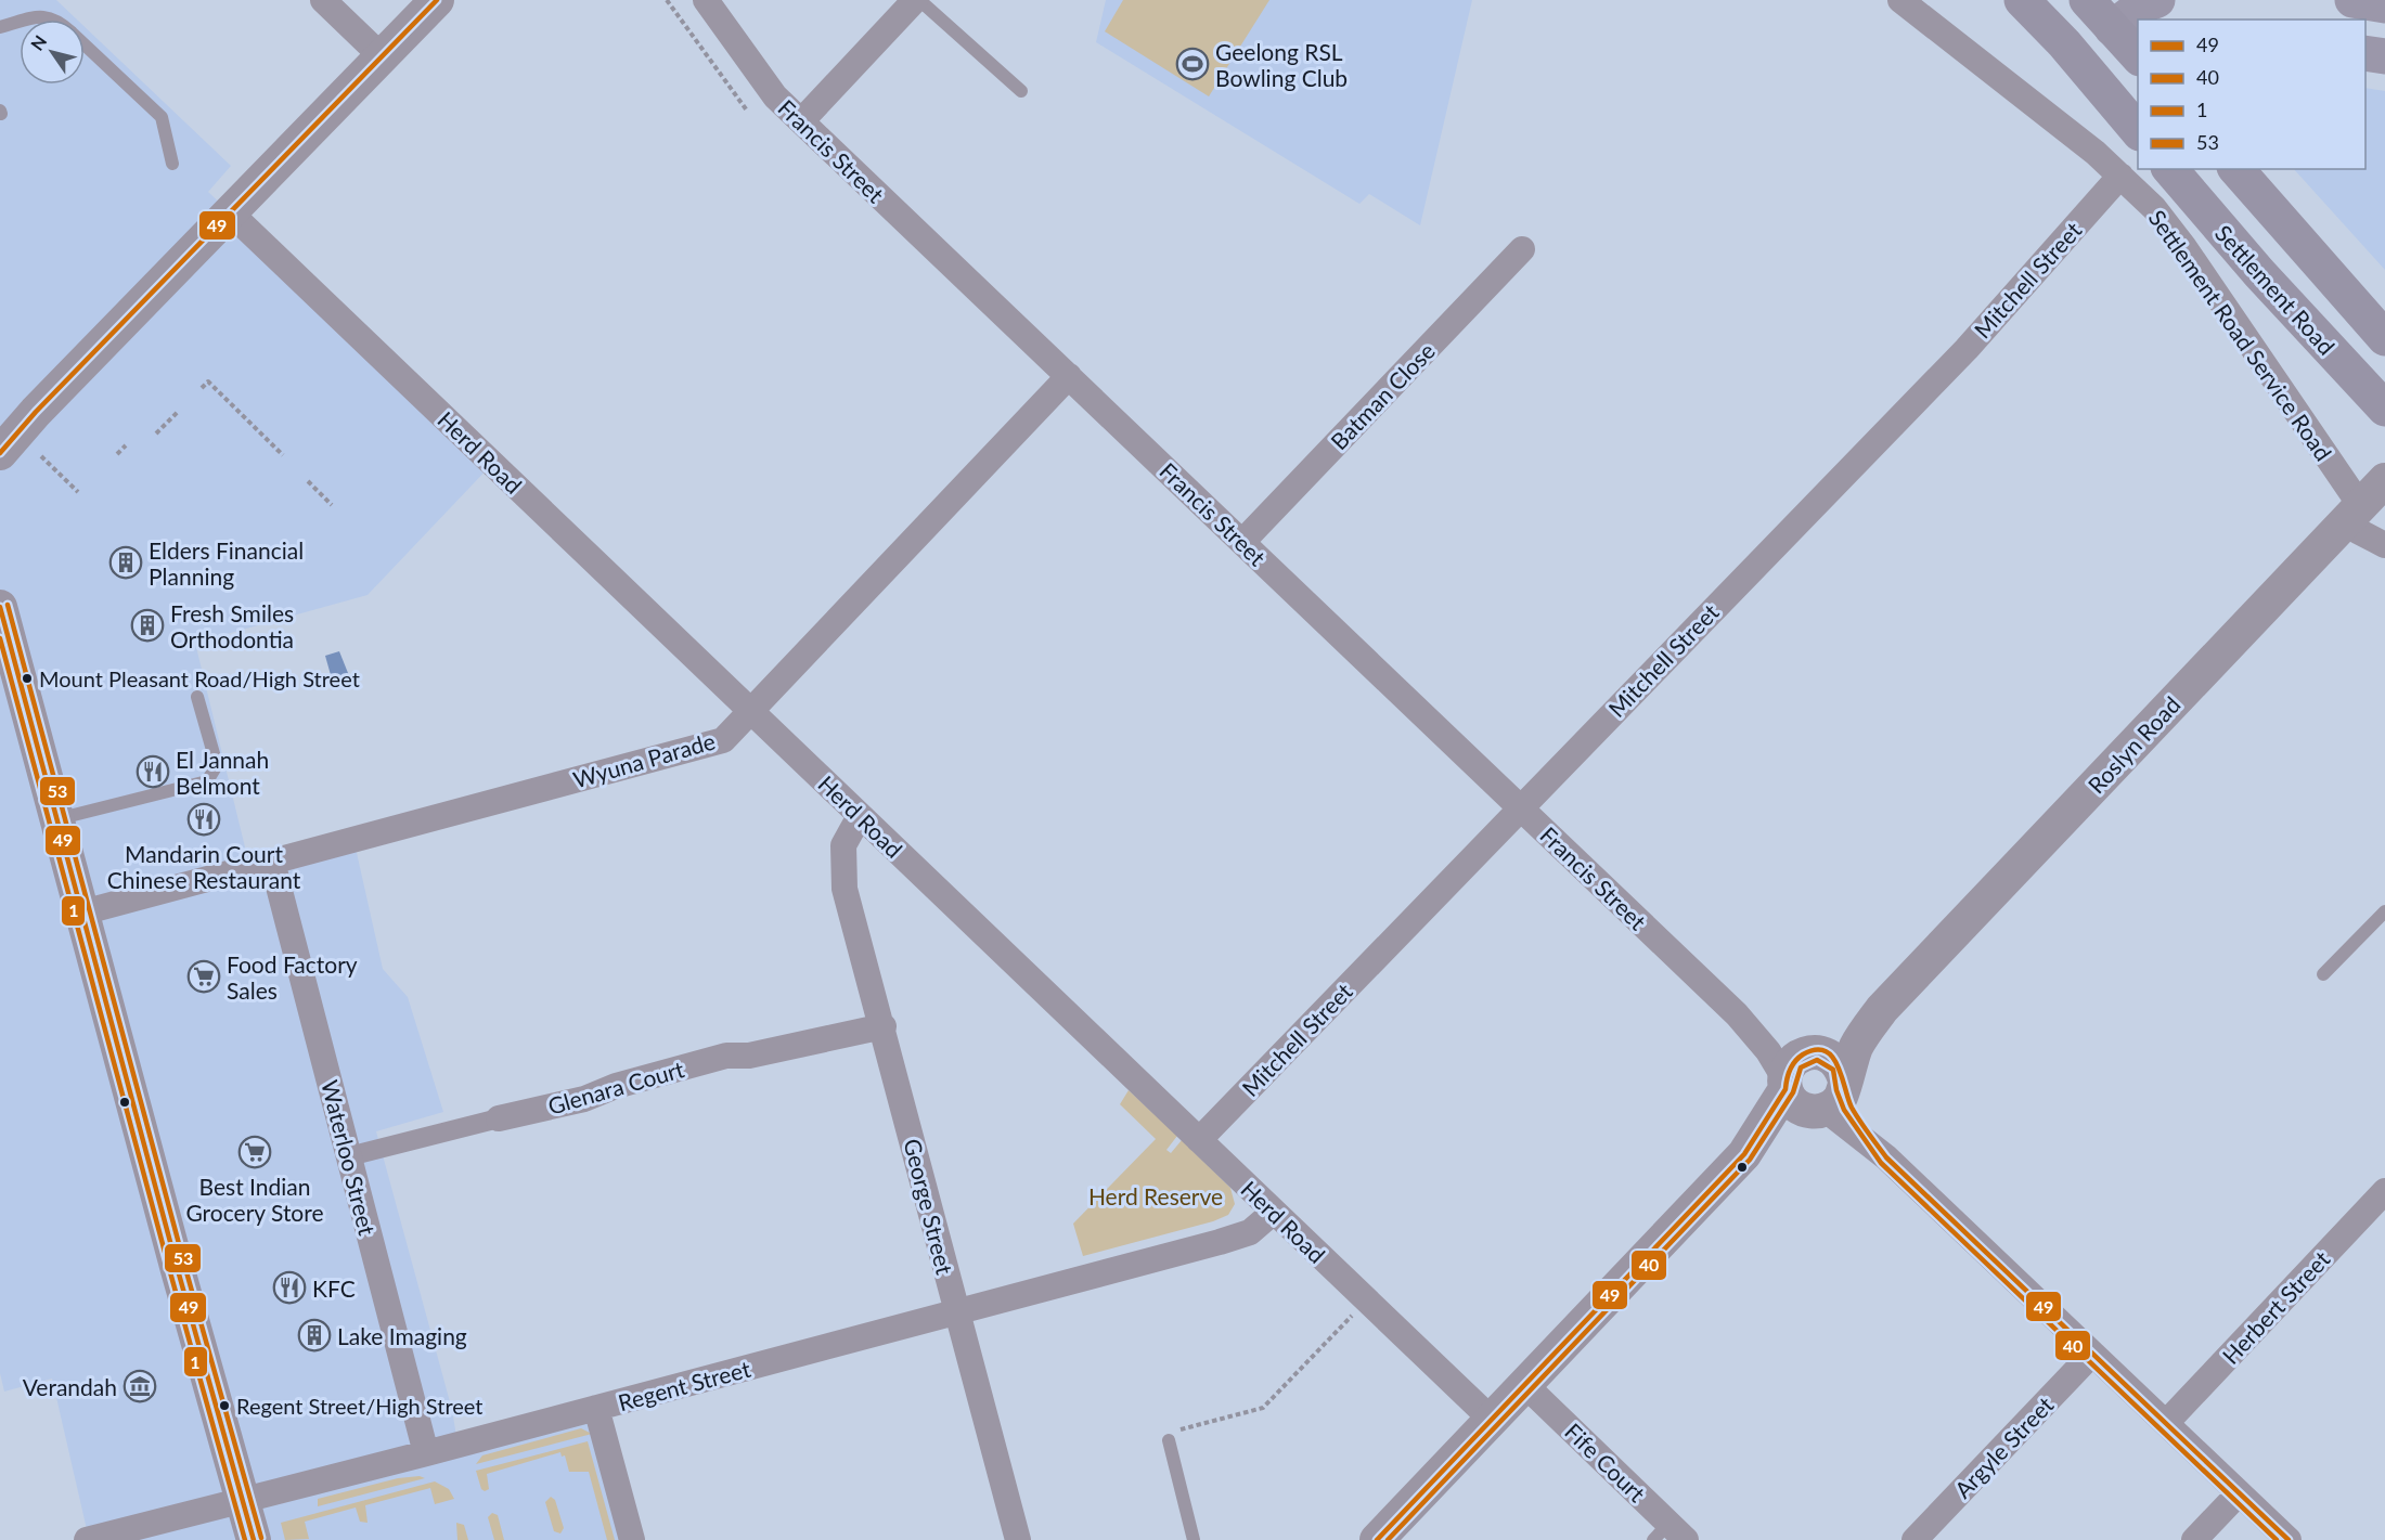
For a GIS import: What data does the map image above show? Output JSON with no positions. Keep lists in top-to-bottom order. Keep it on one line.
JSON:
{"streets":{"highway":["Settlement Road"],"street":["Francis Street","Mitchell Street","Settlement Road Service Road","Batman Close","Herd Road","Roslyn Road","Wyuna Parade","Glenara Court","Waterloo Street","George Street","Herbert Street","Regent Street","Argyle Street","Fife Court"]},"crossings":[["Francis Street","Mitchell Street"],["Francis Street","Batman Close"],["Francis Street","Roslyn Road"],["Francis Street","Wyuna Parade"],["Francis Street","Herbert Street"],["Francis Street","Argyle Street"],["Mitchell Street","Settlement Road Service Road"],["Mitchell Street","Herd Road"],["Settlement Road Service Road","Roslyn Road"],["Herd Road","Roslyn Road"],["Herd Road","Wyuna Parade"],["Herd Road","George Street"],["Herd Road","Regent Street"],["Roslyn Road","Fife Court"],["Wyuna Parade","Waterloo Street"],["Glenara Court","Waterloo Street"],["Glenara Court","George Street"],["Waterloo Street","Regent Street"],["George Street","Regent Street"]],"parks":["Herd Reserve"],"places":{"sports":["Geelong RSL Bowling Club"],"building":["Elders Financial Planning","Fresh Smiles Orthodontia","Lake Imaging"],"other":["Mount Pleasant Road/High Street","Regent Street/High Street"],"restaurant":["El Jannah Belmont","Mandarin Court Chinese Restaurant","KFC"],"supermarket":["Food Factory Sales","Best Indian Grocery Store"],"museum":["Verandah"]},"lines":["transit line 49","transit line 53","transit line 1","transit line 40"],"legend":["49","40","1","53"],"north":"top left"}
